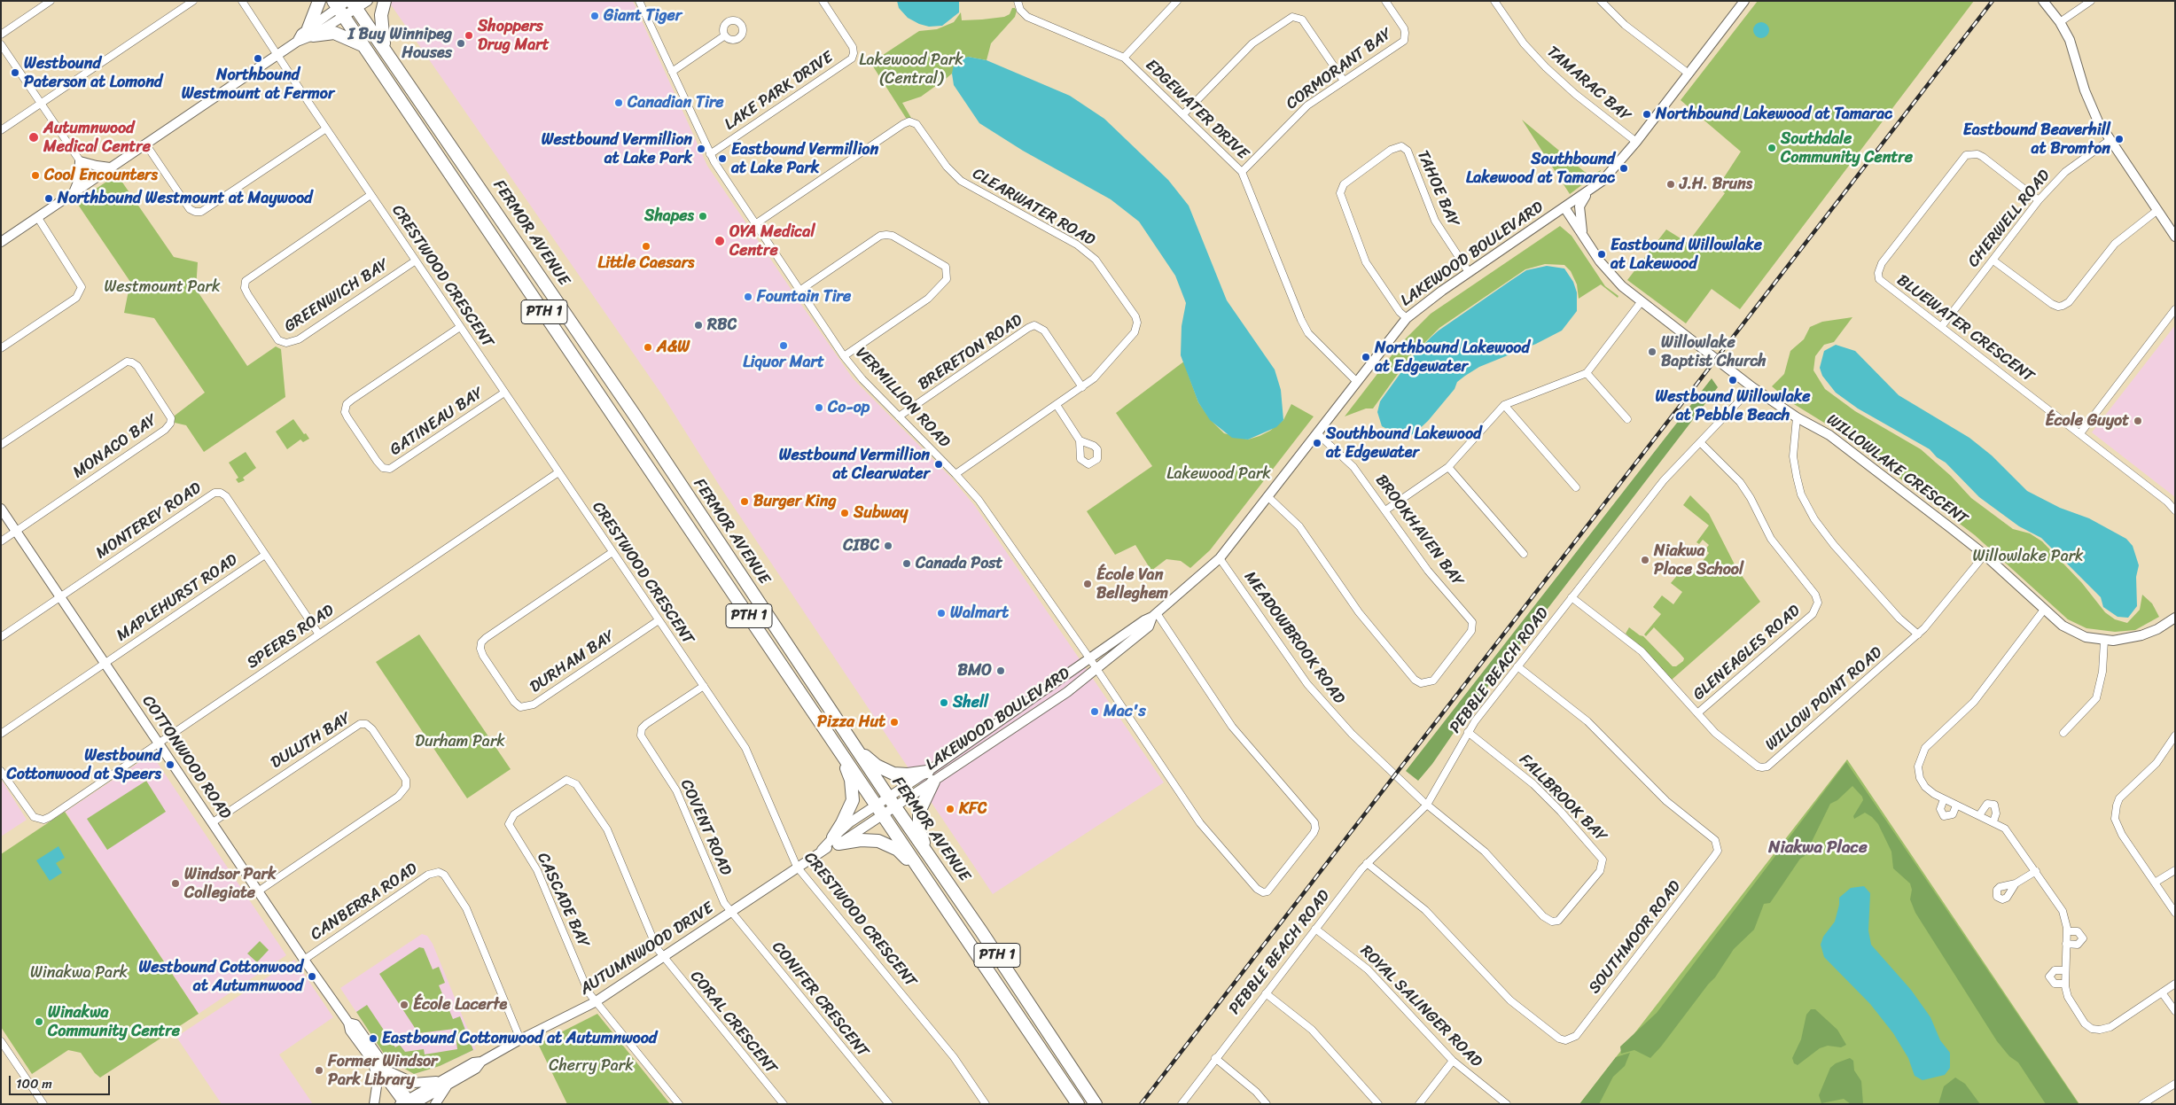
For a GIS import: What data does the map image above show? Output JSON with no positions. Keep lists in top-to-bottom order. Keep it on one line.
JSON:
{"streets":{"highway":["FERMOR AVENUE","PTH 1"],"street":["CORMORANT BAY","TAMARAC BAY","LAKE PARK DRIVE","EDGEWATER DRIVE","TAHOE BAY","CLEARWATER ROAD","CHERWELL ROAD","LAKEWOOD BOULEVARD","CRESTWOOD CRESCENT","GREENWICH BAY","BLUEWATER CRESCENT","BRERETON ROAD","VERMILLION ROAD","GATINEAU BAY","MONACO BAY","WILLOWLAKE CRESCENT","MONTEREY ROAD","BROOKHAVEN BAY","MAPLEHURST ROAD","SPEERS ROAD","MEADOWBROOK ROAD","GLENEAGLES ROAD","DURHAM BAY","PEBBLE BEACH ROAD","WILLOW POINT ROAD","DULUTH BAY","COTTONWOOD ROAD","FALLBROOK BAY","COVENT ROAD","CASCADE BAY","CANBERRA ROAD","SOUTHMOOR ROAD","AUTUMNWOOD DRIVE","CONIFER CRESCENT","ROYAL SALINGER ROAD","CORAL CRESCENT"]},"crossings":[["CORMORANT BAY","EDGEWATER DRIVE"],["TAMARAC BAY","LAKEWOOD BOULEVARD"],["LAKE PARK DRIVE","VERMILLION ROAD"],["EDGEWATER DRIVE","LAKEWOOD BOULEVARD"],["TAHOE BAY","LAKEWOOD BOULEVARD"],["CLEARWATER ROAD","BRERETON ROAD"],["CLEARWATER ROAD","VERMILLION ROAD"],["CHERWELL ROAD","BLUEWATER CRESCENT"],["FERMOR AVENUE","LAKEWOOD BOULEVARD"],["FERMOR AVENUE","AUTUMNWOOD DRIVE"],["LAKEWOOD BOULEVARD","VERMILLION ROAD"],["LAKEWOOD BOULEVARD","WILLOWLAKE CRESCENT"],["LAKEWOOD BOULEVARD","BROOKHAVEN BAY"],["LAKEWOOD BOULEVARD","MEADOWBROOK ROAD"],["LAKEWOOD BOULEVARD","AUTUMNWOOD DRIVE"],["CRESTWOOD CRESCENT","GREENWICH BAY"],["CRESTWOOD CRESCENT","GATINEAU BAY"],["CRESTWOOD CRESCENT","SPEERS ROAD"],["CRESTWOOD CRESCENT","DURHAM BAY"],["CRESTWOOD CRESCENT","COVENT ROAD"],["CRESTWOOD CRESCENT","AUTUMNWOOD DRIVE"],["BRERETON ROAD","VERMILLION ROAD"],["MONACO BAY","COTTONWOOD ROAD"],["WILLOWLAKE CRESCENT","PEBBLE BEACH ROAD"],["WILLOWLAKE CRESCENT","WILLOW POINT ROAD"],["MONTEREY ROAD","MAPLEHURST ROAD"],["MONTEREY ROAD","SPEERS ROAD"],["MONTEREY ROAD","COTTONWOOD ROAD"],["MAPLEHURST ROAD","COTTONWOOD ROAD"],["SPEERS ROAD","COTTONWOOD ROAD"],["MEADOWBROOK ROAD","PEBBLE BEACH ROAD"],["MEADOWBROOK ROAD","FALLBROOK BAY"],["GLENEAGLES ROAD","PEBBLE BEACH ROAD"],["GLENEAGLES ROAD","WILLOW POINT ROAD"],["PEBBLE BEACH ROAD","WILLOW POINT ROAD"],["PEBBLE BEACH ROAD","FALLBROOK BAY"],["PEBBLE BEACH ROAD","SOUTHMOOR ROAD"],["PEBBLE BEACH ROAD","ROYAL SALINGER ROAD"],["DULUTH BAY","COTTONWOOD ROAD"],["COTTONWOOD ROAD","CANBERRA ROAD"],["COTTONWOOD ROAD","AUTUMNWOOD DRIVE"],["COVENT ROAD","AUTUMNWOOD DRIVE"],["COVENT ROAD","CONIFER CRESCENT"],["CASCADE BAY","AUTUMNWOOD DRIVE"],["CASCADE BAY","CORAL CRESCENT"],["CANBERRA ROAD","AUTUMNWOOD DRIVE"],["AUTUMNWOOD DRIVE","CONIFER CRESCENT"],["AUTUMNWOOD DRIVE","CORAL CRESCENT"]],"districts":["Niakwa Place"],"parks":["Lakewood Park (Central)","Westmount Park","Lakewood Park","Willowlake Park","Durham Park","Winakwa Park","Cherry Park"],"places":["Giant Tiger","Shoppers Drug Mart","I Buy Winnipeg Houses","Northbound Westmount at Fermor","Westbound Paterson at Lomond","Canadian Tire","Northbound Lakewood at Tamarac","Autumnwood Medical Centre","Eastbound Beaverhill at Bromton","Southdale Community Centre","Westbound Vermillion at Lake Park","Eastbound Vermillion at Lake Park","Southbound Lakewood at Tamarac","Cool Encounters","J.H. Bruns","Northbound Westmount at Maywood","Shapes","OYA Medical Centre","Little Caesars","Eastbound Willowlake at Lakewood","Fountain Tire","RBC","Liquor Mart","A&W","Willowlake Baptist Church","Northbound Lakewood at Edgewater","Westbound Willowlake at Pebble Beach","Co-op","École Guyot","Southbound Lakewood at Edgewater","Westbound Vermillion at Clearwater","Burger King","Subway","CIBC","Niakwa Place School","Canada Post","École Van Belleghem","Walmart","BMO","Shell","Mac's","Pizza Hut","Westbound Cottonwood at Speers","KFC","Windsor Park Collegiate","Westbound Cottonwood at Autumnwood","École Lacerte","Winakwa Community Centre","Eastbound Cottonwood at Autumnwood","Former Windsor Park Library"],"scale_bar":"100 m"}
